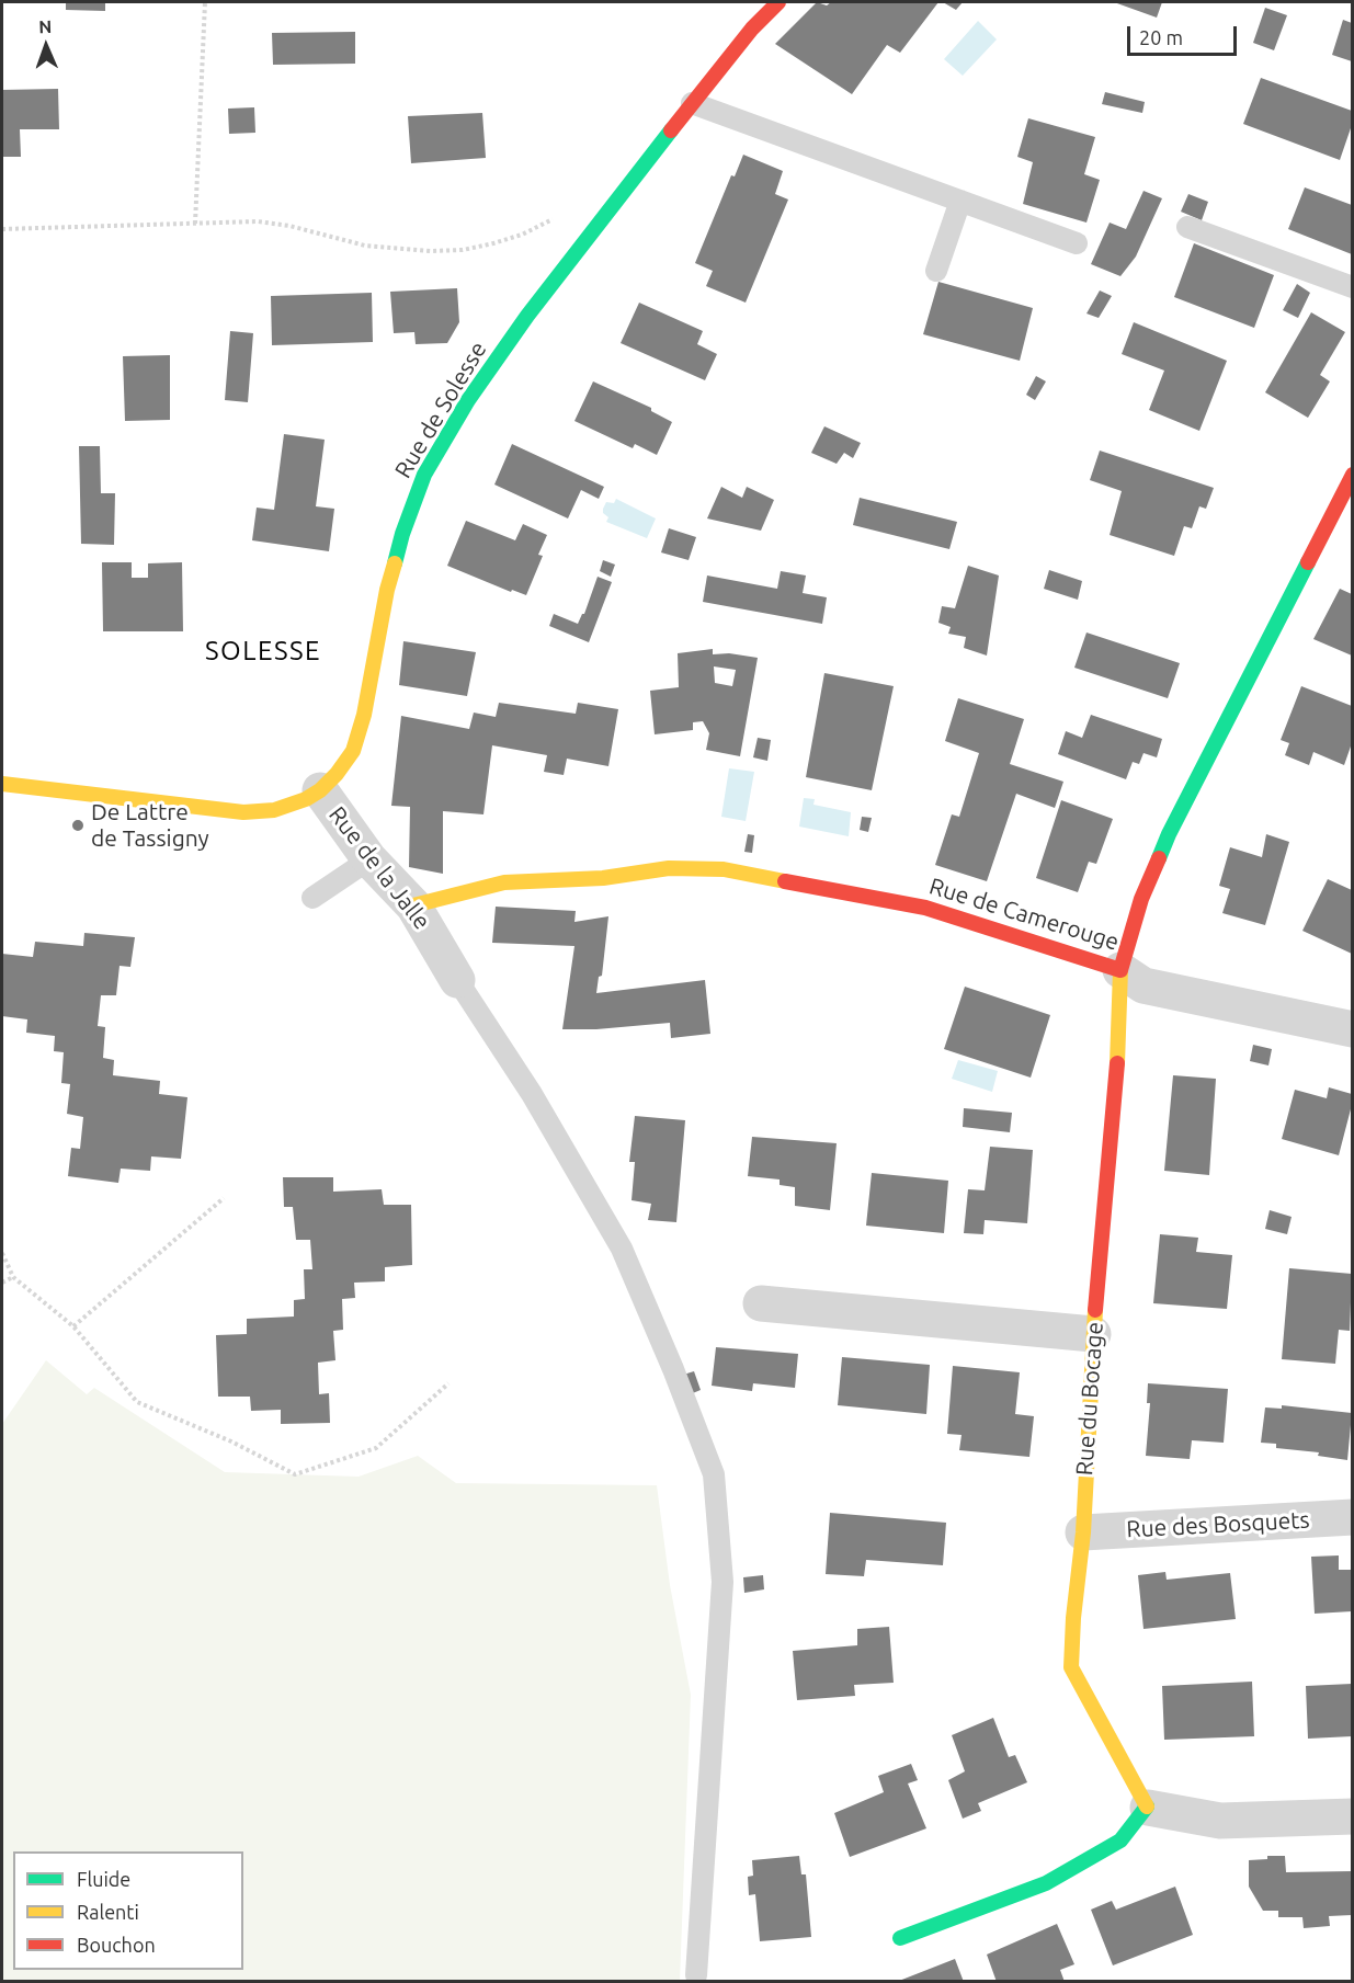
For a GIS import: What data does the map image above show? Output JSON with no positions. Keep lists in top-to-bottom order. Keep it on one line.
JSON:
{"streets":{"street":["Rue de Solesse","Rue de la Jalle","Rue de Camerouge","Rue du Bocage","Rue des Bosquets"]},"crossings":[["Rue de Solesse","Rue de la Jalle"],["Rue de la Jalle","Rue de Camerouge"],["Rue de Camerouge","Rue du Bocage"],["Rue du Bocage","Rue des Bosquets"]],"districts":["SOLESSE"],"places":["De Lattre de Tassigny"],"legend":["Fluide","Ralenti","Bouchon"],"scale_bar":"20 m","north":"top"}
